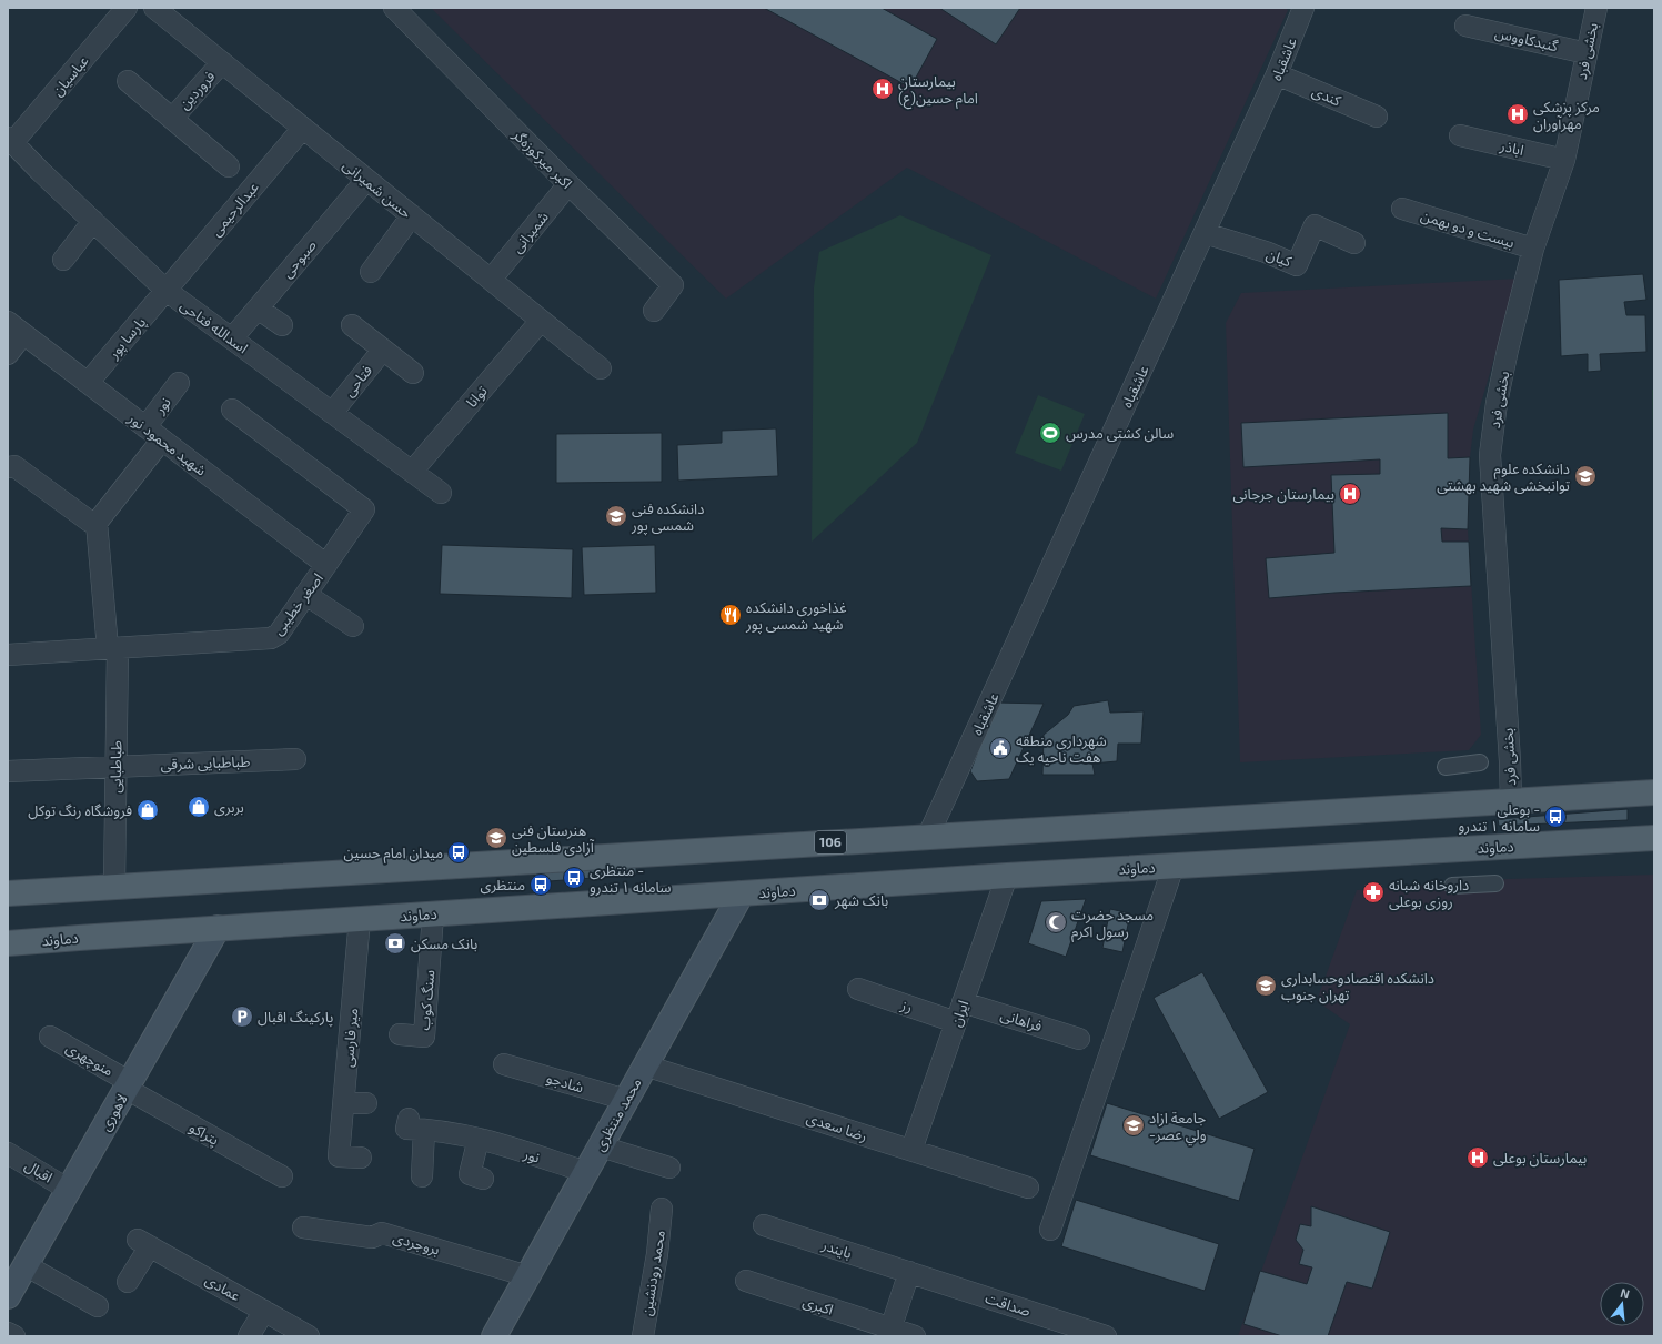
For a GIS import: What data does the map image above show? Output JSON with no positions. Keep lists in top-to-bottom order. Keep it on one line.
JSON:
{"streets":{"main road":["106","دماوند","لاهوری","محمد منتظری"],"street":["گنبدکاووس","بخشی فرد","عاشقباه","عباسیان","فروردین","کندی","اباذر","اکبر میرکوزه‌گر","حسن شمیرانی","عبدالرحیمی","بیست و دو بهمن","شمیرانی","کیان","صبوحی","اسدالله فتاحی","پارسا پور","فتاحی","توانا","نور","شهید محمود نور","اصغر خطیبی","طباطبایی شرقی","طباطبایی","سنگ کوب","رز","ایران","فراهانی","میر فارسی","منوچهری","شادجو","رضا سعدی","پتراکو","اقبال","بروجردی","بایندر","محمد رودنشین","عمادی","صداقت","اکبری"]},"crossings":[["گنبدکاووس","بخشی فرد"],["بخشی فرد","اباذر"],["بخشی فرد","بیست و دو بهمن"],["بخشی فرد","106"],["عاشقباه","کندی"],["عاشقباه","کیان"],["عاشقباه","106"],["عباسیان","اسدالله فتاحی"],["فروردین","حسن شمیرانی"],["اکبر میرکوزه‌گر","شمیرانی"],["حسن شمیرانی","عبدالرحیمی"],["حسن شمیرانی","شمیرانی"],["حسن شمیرانی","صبوحی"],["حسن شمیرانی","توانا"],["عبدالرحیمی","اسدالله فتاحی"],["عبدالرحیمی","پارسا پور"],["صبوحی","اسدالله فتاحی"],["اسدالله فتاحی","پارسا پور"],["اسدالله فتاحی","فتاحی"],["اسدالله فتاحی","توانا"],["پارسا پور","شهید محمود نور"],["نور","شهید محمود نور"],["نور","محمد منتظری"],["شهید محمود نور","اصغر خطیبی"],["اصغر خطیبی","طباطبایی"],["طباطبایی شرقی","طباطبایی"],["طباطبایی","106"],["دماوند","سنگ کوب"],["دماوند","ایران"],["دماوند","میر فارسی"],["دماوند","لاهوری"],["دماوند","محمد منتظری"],["رز","ایران"],["رز","فراهانی"],["ایران","فراهانی"],["ایران","رضا سعدی"],["منوچهری","لاهوری"],["منوچهری","پتراکو"],["شادجو","محمد منتظری"],["لاهوری","پتراکو"],["لاهوری","اقبال"],["محمد منتظری","رضا سعدی"],["محمد منتظری","بروجردی"],["بایندر","صداقت"]],"places":{"hospital":["بیمارستان امام حسین(ع)","مرکز پزشکی مهرآوران","بیمارستان جرجانی","بیمارستان بوعلی"],"sports":["سالن کشتی مدرس"],"school or university":["دانشکده علوم توانبخشی شهید بهشتی","دانشکده فنی شمسی پور","هنرستان فنی آزادی فلسطین","دانشکده اقتصادوحسابداری تهران جنوب","جامعة ازاد -ولي عصر"],"restaurant":["غذاخوری دانشکده شهید شمسی پور"],"public building":["شهرداری منطقه هفت ناحیه یک"],"shop":["بربری","فروشگاه رنگ توکل"],"bus stop":["بوعلی - سامانه ۱ تندرو","میدان امام حسین","منتظری - سامانه ۱ تندرو","منتظری"],"pharmacy":["داروخانه شبانه روزی بوعلی"],"bank":["بانک شهر","بانک مسکن"],"mosque":["مسجد حضرت رسول اکرم"],"parking":["پارکینگ اقبال"]},"north":"top"}
